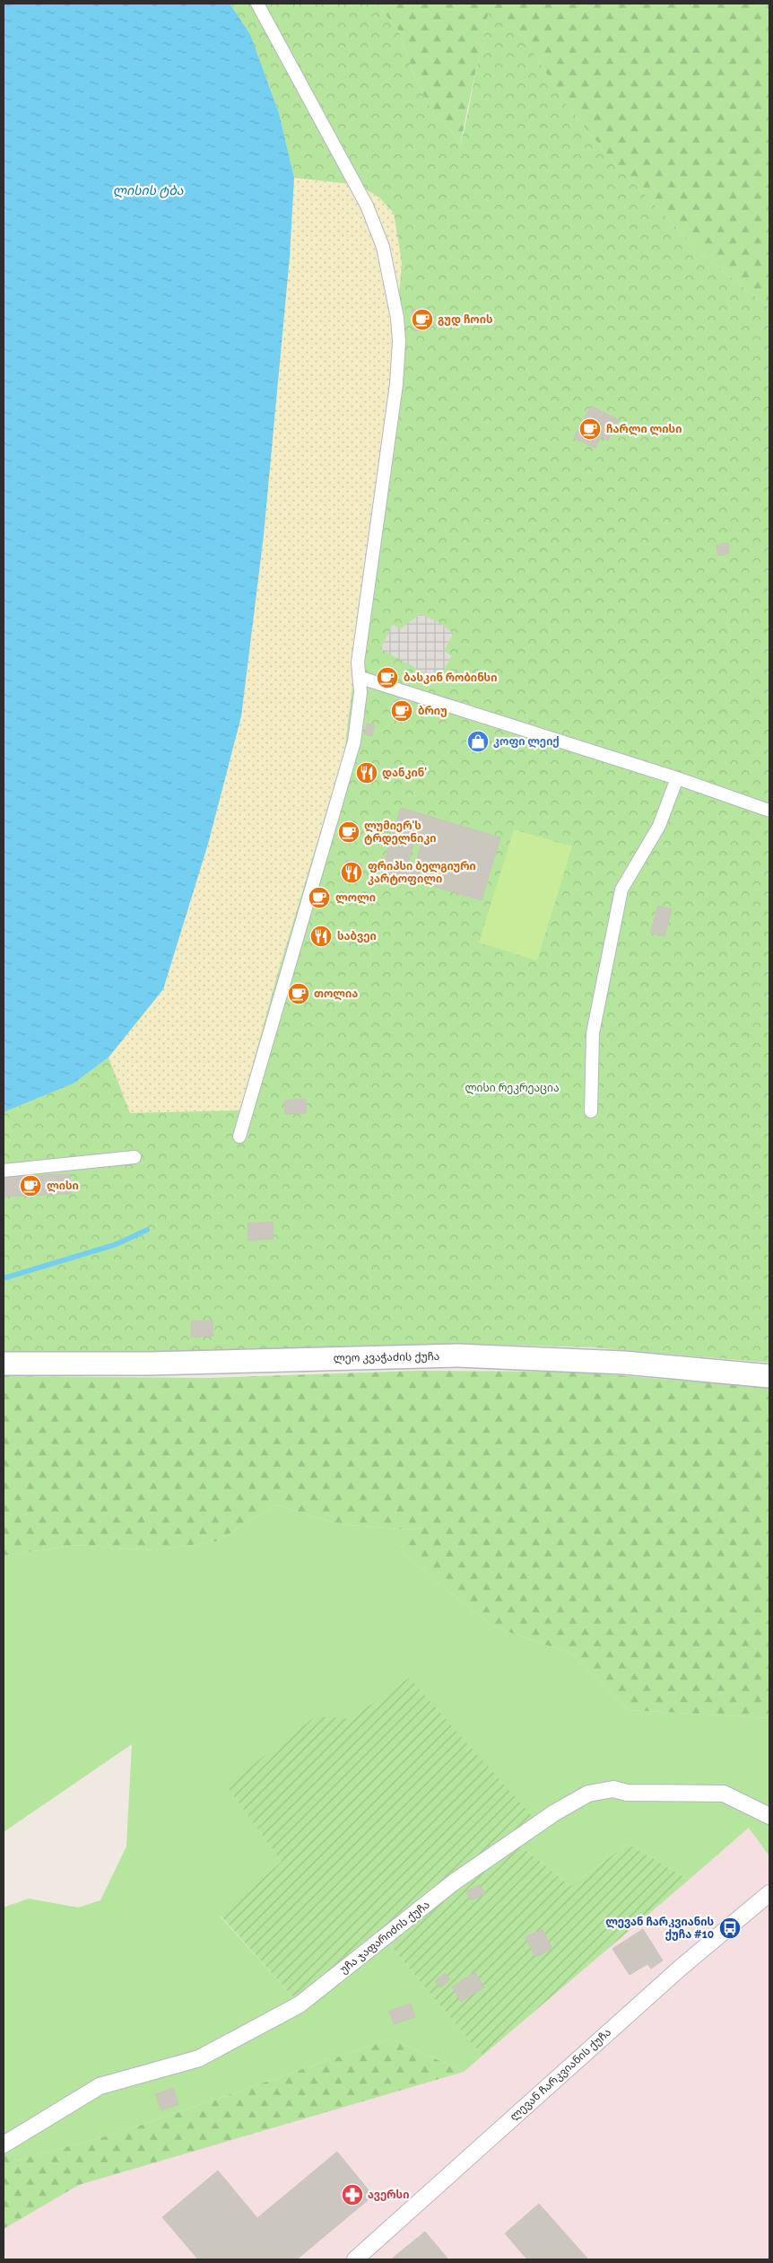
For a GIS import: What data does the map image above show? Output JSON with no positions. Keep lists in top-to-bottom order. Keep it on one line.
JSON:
{"streets":{"main road":["ლეო კვაჭაძის ქუჩა"],"street":["უჩა ჯაფარიძის ქუჩა","ლევან ჩარკვიანის ქუჩა"]},"water":["ლისის ტბა"],"parks":["ლისი რეკრეაცია"],"places":{"cafe":["გუდ ჩოის","ჩარლი ლისი","ბასკინ რობინსი","ბრიუ","ლუმიერ'ს ტრდელნიკი","ლოლი","თოლია","ლისი"],"shop":["კოფი ლეიქ"],"restaurant":["დანკინ'","ფრიპსი ბელგიური კარტოფილი","საბვეი"],"bus stop":["ლევან ჩარკვიანის ქუჩა #10"],"pharmacy":["ავერსი"]}}
